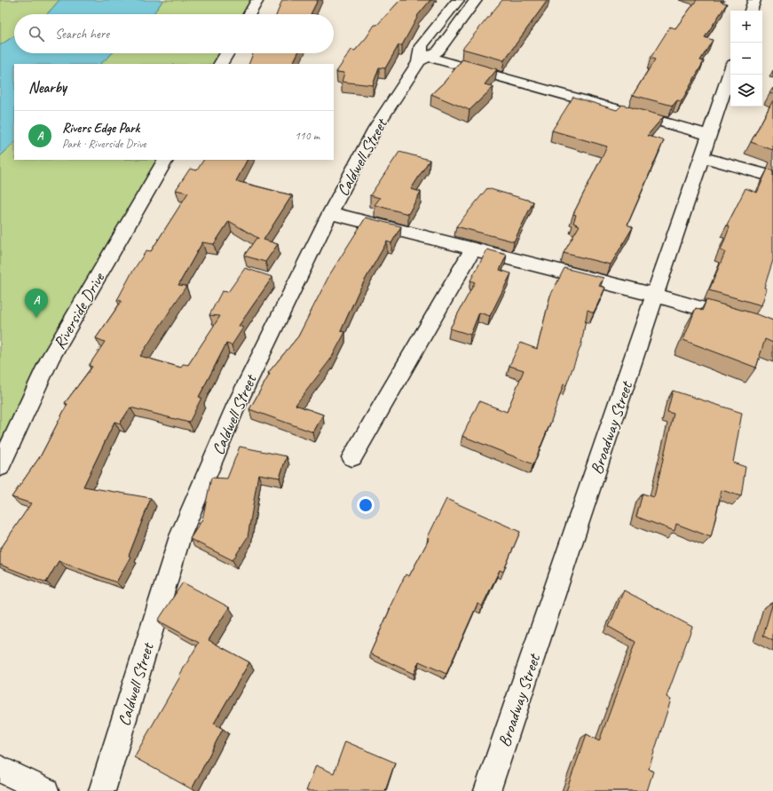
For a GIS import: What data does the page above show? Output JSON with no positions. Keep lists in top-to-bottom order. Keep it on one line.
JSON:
{"streets":{"street":["Caldwell Street","Riverside Drive","Broadway Street"]},"page":{"map_buttons":["+","−"],"search":"Search here","heading":"Nearby","list":[{"mark":"A","name":"Rivers Edge Park","note":"Park · Riverside Drive","value":"110 m"}],"pins":"A"}}
